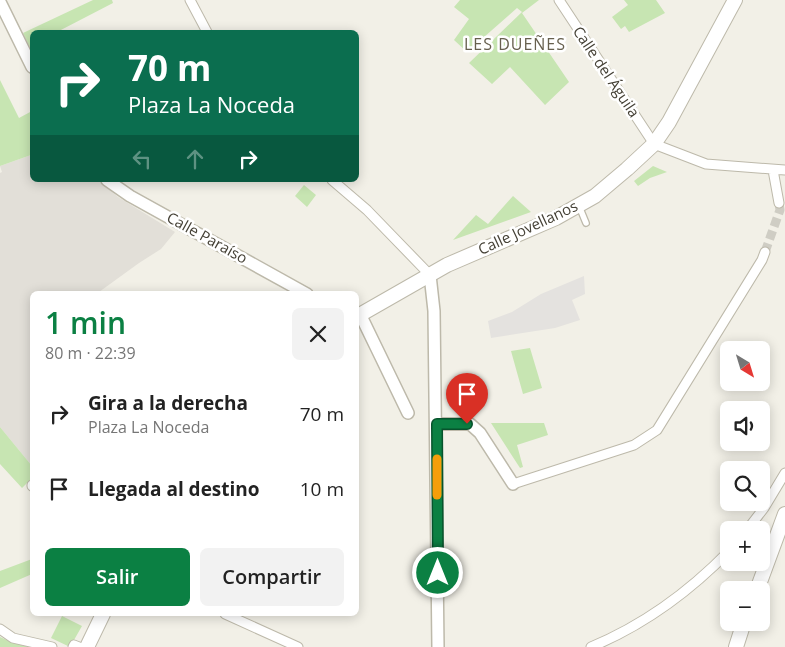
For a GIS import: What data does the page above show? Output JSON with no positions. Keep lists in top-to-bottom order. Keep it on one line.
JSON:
{"streets":{"street":["Calle del Águila","Calle Jovellanos","Calle Paraíso"]},"crossings":[["Calle del Águila","Calle Jovellanos"]],"districts":["LES DUEÑES"],"north":"bottom right","page":{"turn":["70 m","Plaza La Noceda"],"heading":["1 min","80 m · 22:39"],"map_buttons":["+","−"],"list":[{"name":"Gira a la derecha","note":"Plaza La Noceda","value":"70 m"},{"name":"Llegada al destino","value":"10 m"}],"buttons":["Salir","Compartir"]}}
